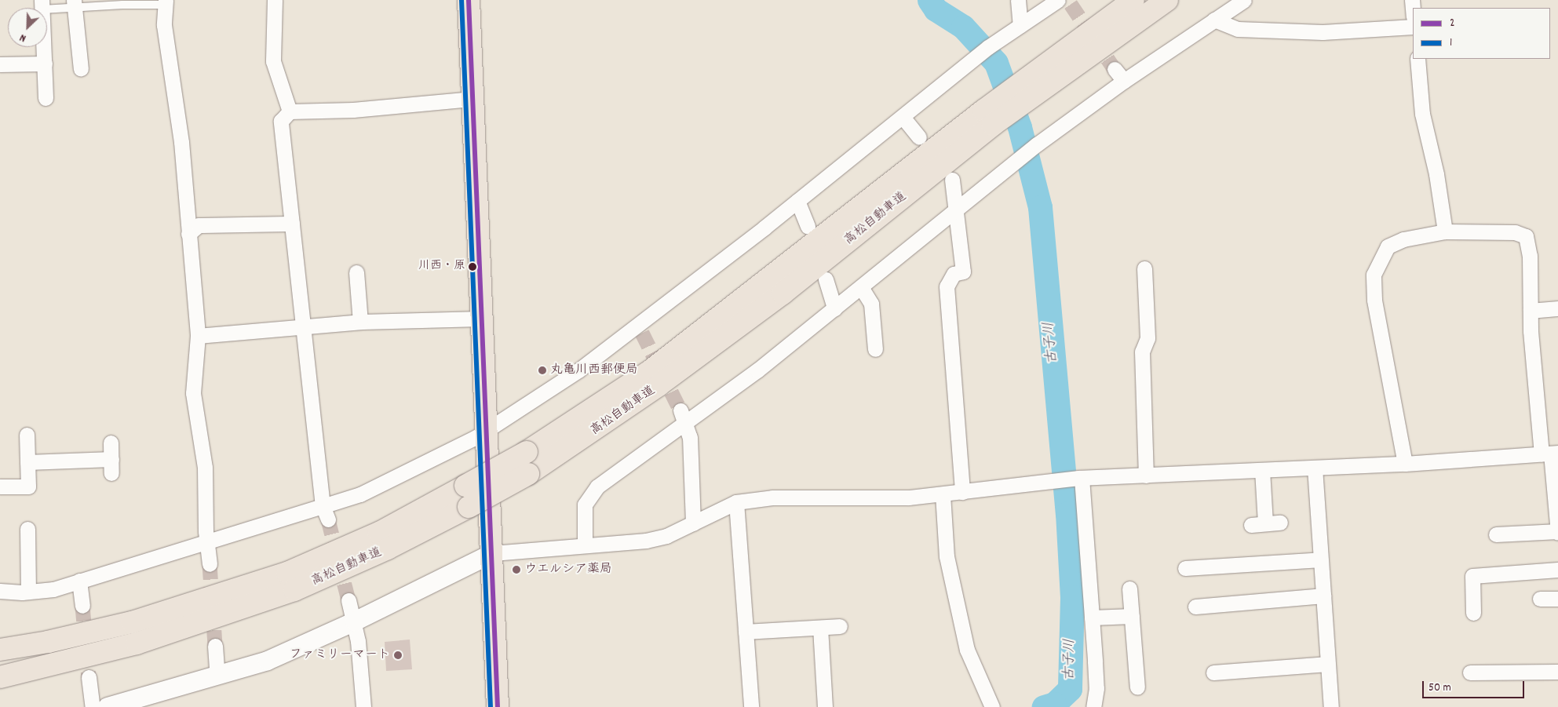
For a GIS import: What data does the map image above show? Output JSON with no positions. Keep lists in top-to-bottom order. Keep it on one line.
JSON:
{"streets":{"main road":["高松自動車道"]},"water":["古子川"],"places":["川西・原","丸亀川西郵便局","ウエルシア薬局","ファミリーマート"],"lines":["transit line 2","transit line 1"],"legend":["2","1"],"scale_bar":"50 m","north":"bottom left"}
